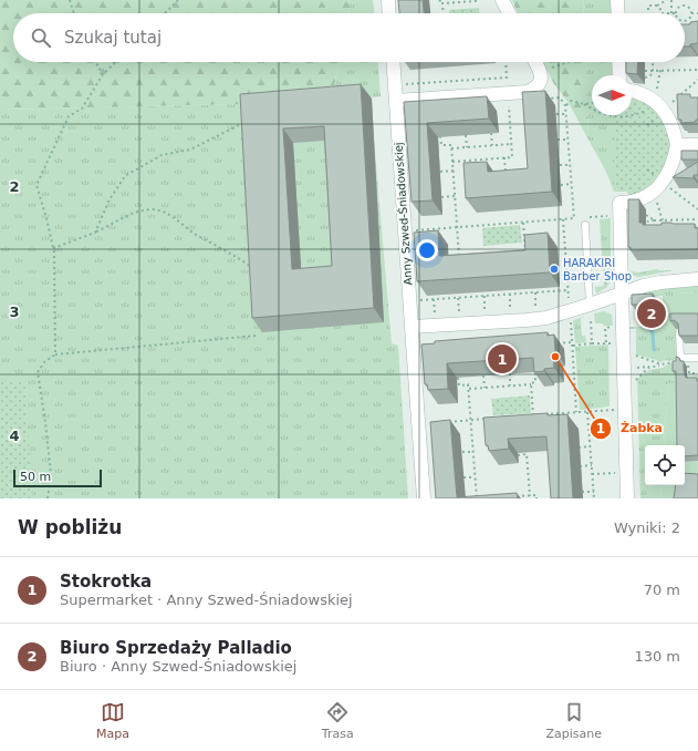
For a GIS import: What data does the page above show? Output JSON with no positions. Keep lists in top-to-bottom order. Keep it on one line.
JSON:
{"streets":{"street":["Anny Szwed-Śniadowskiej"]},"places":["HARAKIRI Barber Shop","Żabka"],"scale_bar":"50 m","north":"right","page":{"search":"Szukaj tutaj","pins":["2","1"],"scale":"50 m","heading":["W pobliżu","Wyniki: 2"],"list":[{"mark":"1","name":"Stokrotka","note":"Supermarket · Anny Szwed-Śniadowskiej","value":"70 m"},{"mark":"2","name":"Biuro Sprzedaży Palladio","note":"Biuro · Anny Szwed-Śniadowskiej","value":"130 m"}],"nav":["Mapa","Trasa","Zapisane"]},"grid":{"rows":["2","3","4"]}}
